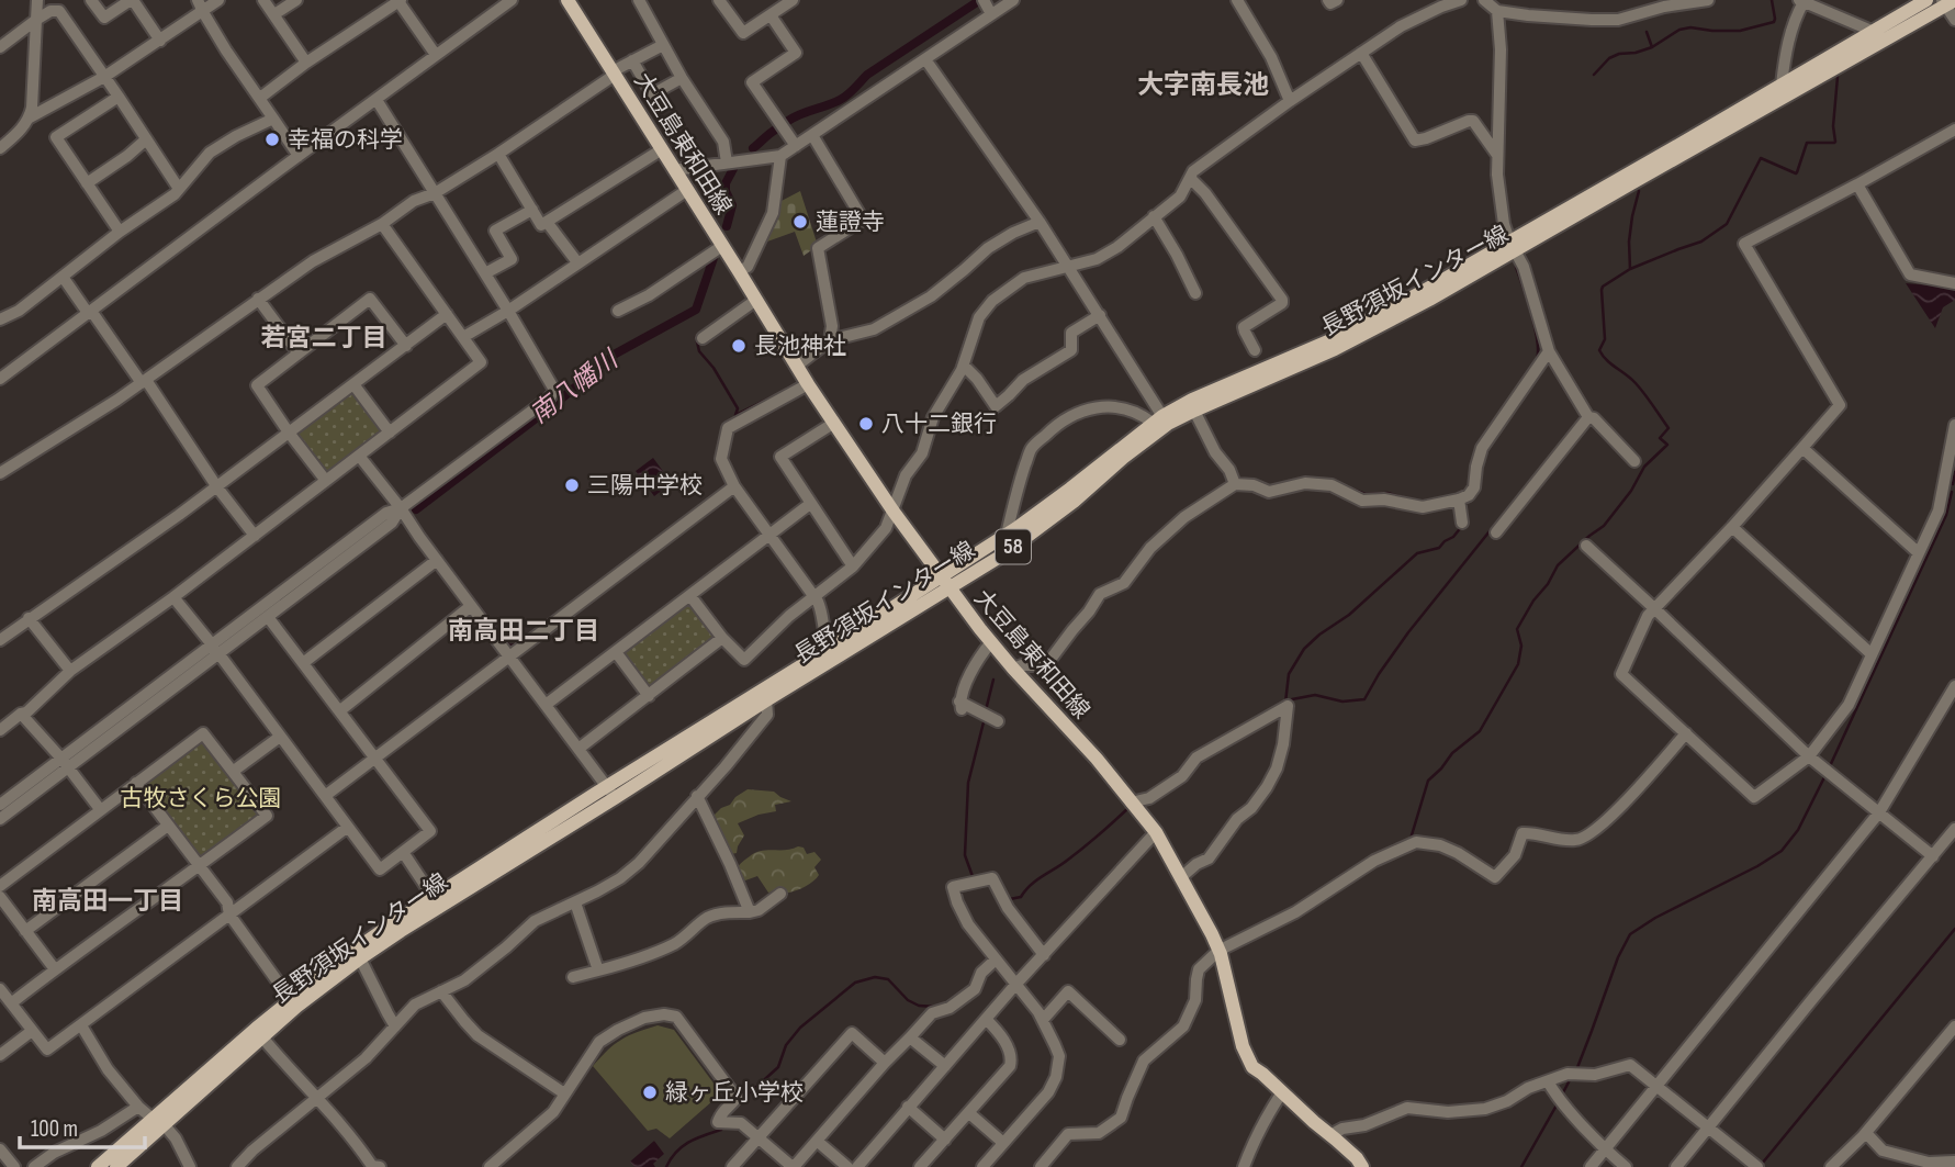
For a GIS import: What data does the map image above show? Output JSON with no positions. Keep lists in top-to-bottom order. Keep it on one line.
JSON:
{"streets":{"main road":["大豆島東和田線","長野須坂インター線","58"]},"crossings":[["大豆島東和田線","長野須坂インター線"]],"districts":["大字南長池","若宮二丁目","南高田二丁目","南高田一丁目"],"water":["南八幡川"],"parks":["古牧さくら公園"],"places":["幸福の科学","蓮證寺","長池神社","八十二銀行","三陽中学校","緑ヶ丘小学校"],"scale_bar":"100 m"}
